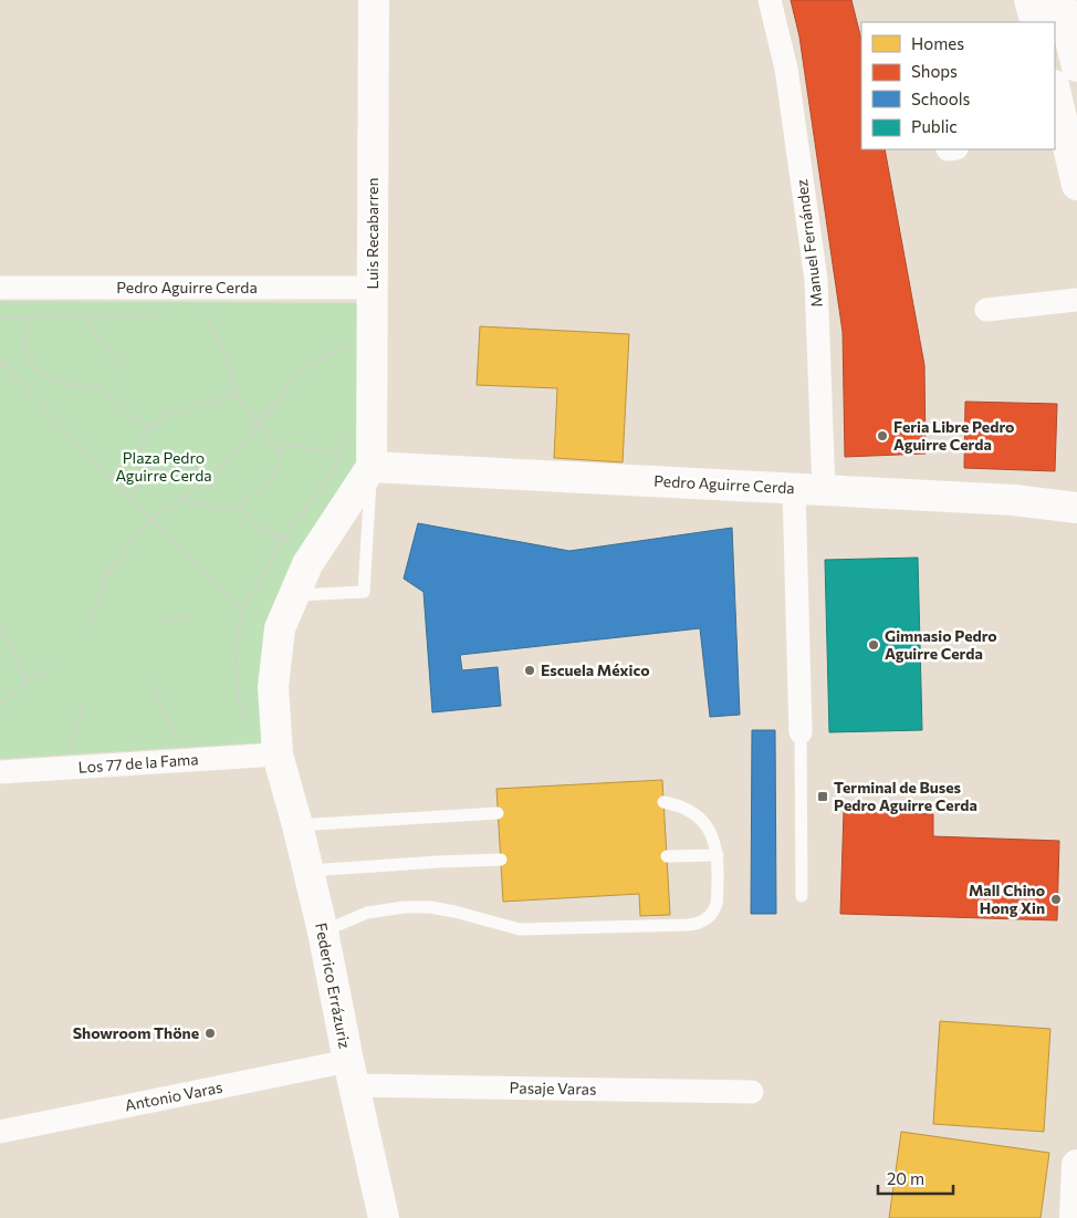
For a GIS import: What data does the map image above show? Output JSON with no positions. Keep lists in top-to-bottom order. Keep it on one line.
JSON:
{"streets":{"street":["Luis Recabarren","Manuel Fernández","Pedro Aguirre Cerda","Los 77 de la Fama","Federico Errázuriz","Pasaje Varas","Antonio Varas"]},"crossings":[["Luis Recabarren","Pedro Aguirre Cerda"],["Luis Recabarren","Federico Errázuriz"],["Manuel Fernández","Pedro Aguirre Cerda"],["Pedro Aguirre Cerda","Federico Errázuriz"],["Los 77 de la Fama","Federico Errázuriz"],["Federico Errázuriz","Pasaje Varas"],["Federico Errázuriz","Antonio Varas"],["Pasaje Varas","Antonio Varas"]],"parks":["Plaza Pedro Aguirre Cerda"],"places":{"other":["Feria Libre Pedro Aguirre Cerda","Gimnasio Pedro Aguirre Cerda","Escuela México","Mall Chino Hong Xin","Showroom Thöne"],"transit":["Terminal de Buses Pedro Aguirre Cerda"]},"legend":["Homes","Shops","Schools","Public"],"scale_bar":"20 m"}
